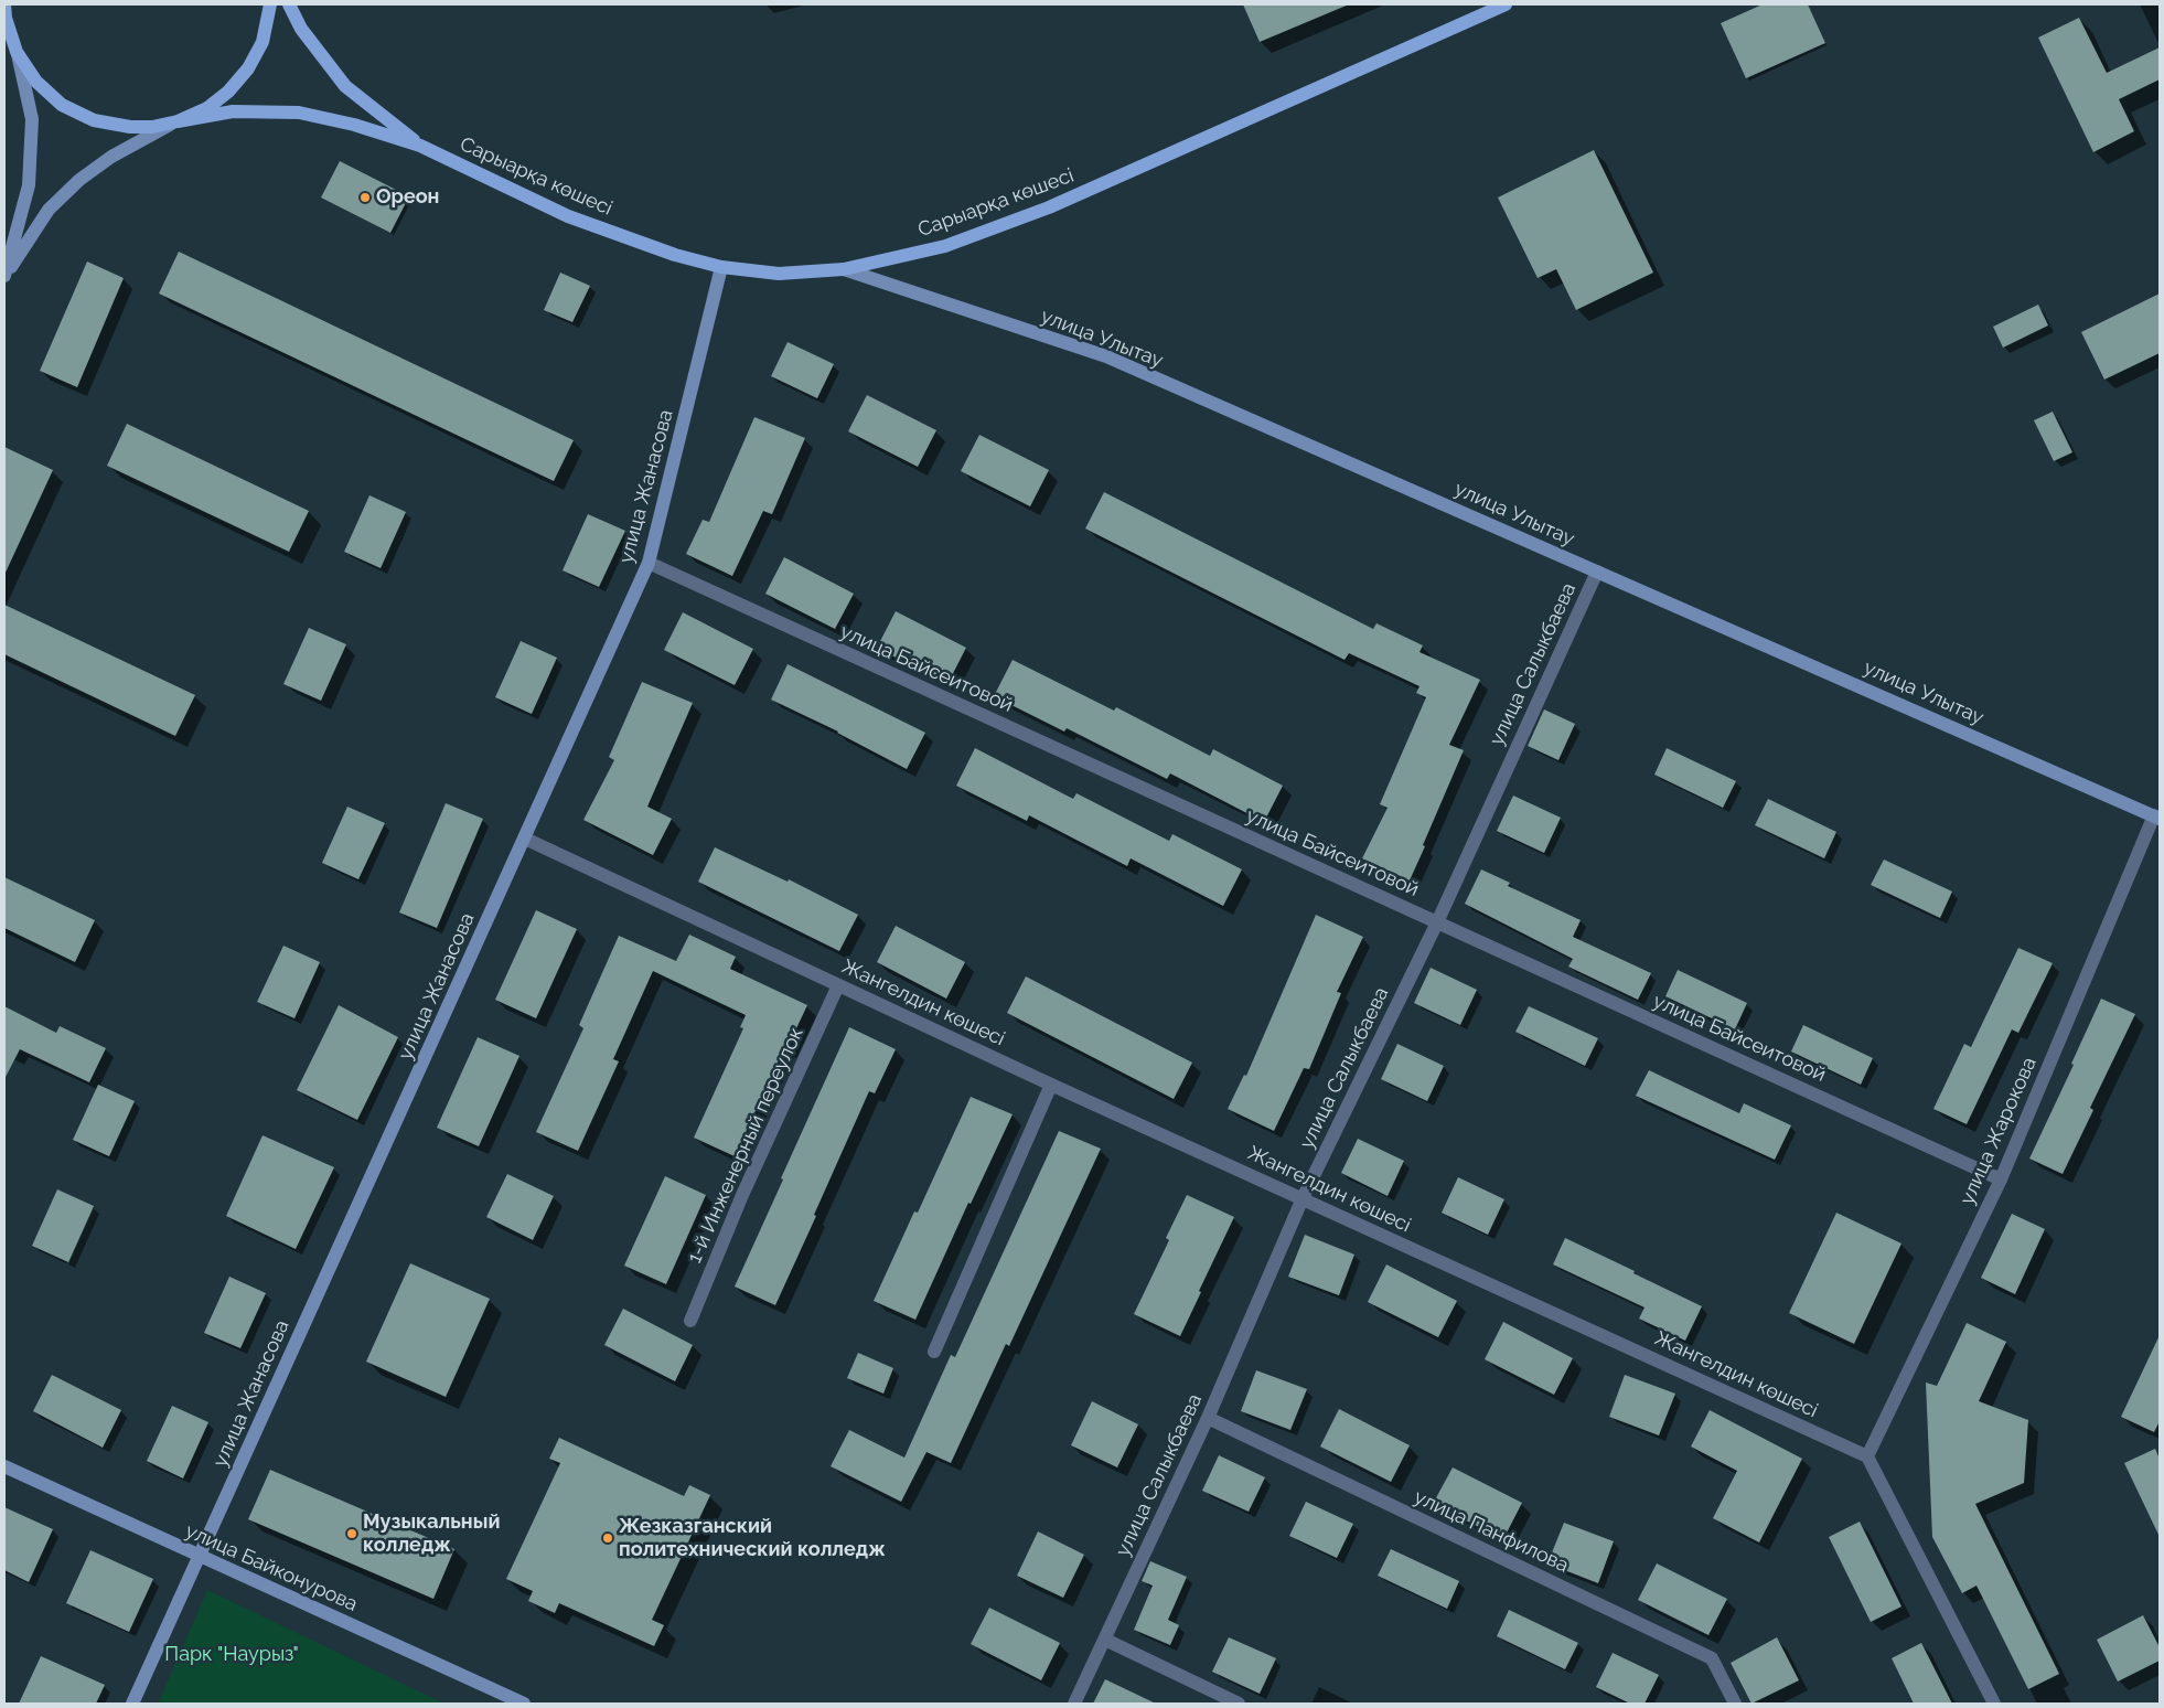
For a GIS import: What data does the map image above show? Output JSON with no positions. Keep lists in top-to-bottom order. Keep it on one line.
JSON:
{"streets":{"main road":["Сарыарқа көшесі"],"street":["улица Улытау","улица Жанасова","улица Салыкбаева","улица Байсеитовой","Жангелдин көшесі","улица Жарокова","1-й Инженерный переулок","улица Панфилова","улица Байконурова"]},"crossings":[["Сарыарқа көшесі","улица Улытау"],["Сарыарқа көшесі","улица Жанасова"],["улица Улытау","улица Салыкбаева"],["улица Улытау","улица Жарокова"],["улица Жанасова","улица Байсеитовой"],["улица Жанасова","Жангелдин көшесі"],["улица Жанасова","улица Байконурова"],["улица Салыкбаева","улица Байсеитовой"],["улица Салыкбаева","Жангелдин көшесі"],["улица Салыкбаева","улица Панфилова"],["улица Байсеитовой","улица Жарокова"],["Жангелдин көшесі","улица Жарокова"],["Жангелдин көшесі","1-й Инженерный переулок"]],"parks":["Парк \"Наурыз\""],"places":["Ореон","Музыкальный колледж","Жезказганский политехнический колледж"]}
